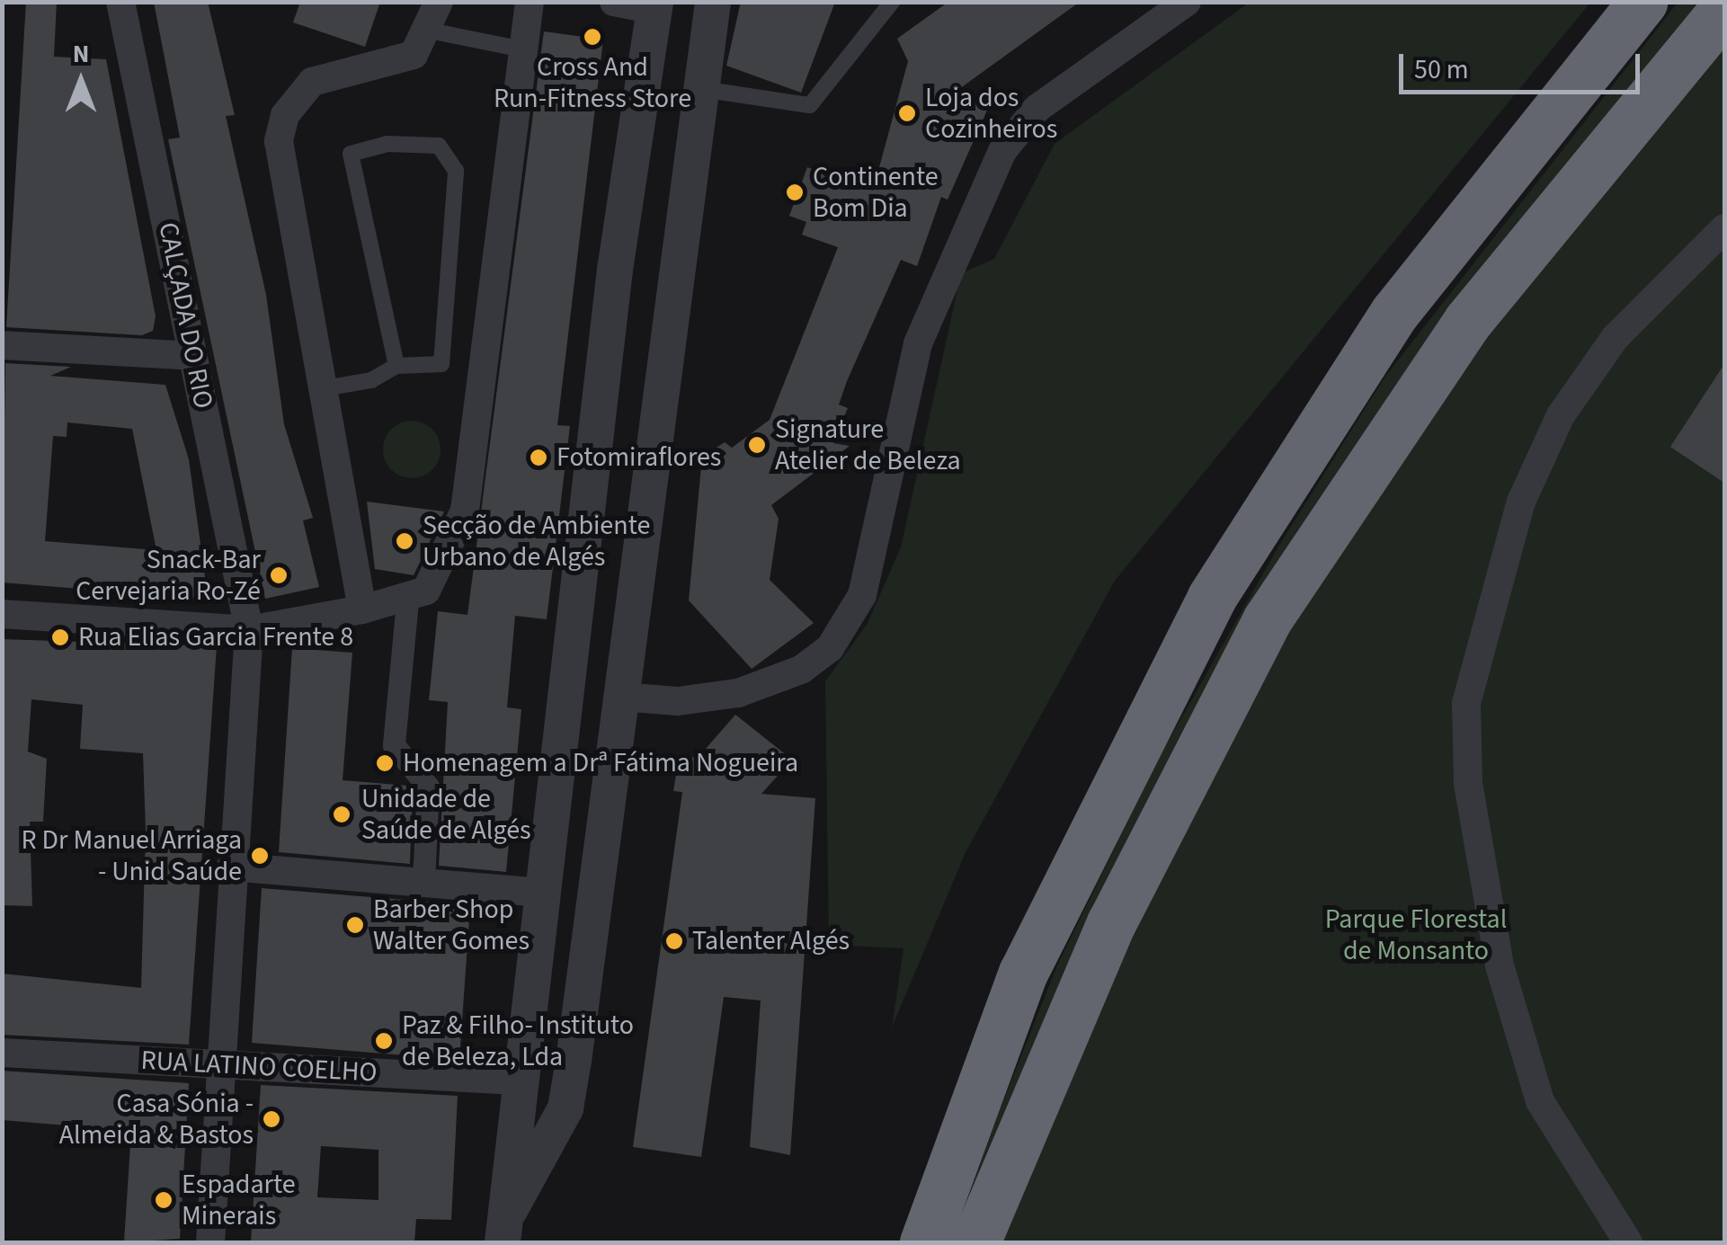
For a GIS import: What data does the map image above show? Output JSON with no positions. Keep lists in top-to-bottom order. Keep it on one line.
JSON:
{"streets":{"street":["CALÇADA DO RIO","RUA LATINO COELHO"]},"crossings":[["CALÇADA DO RIO","RUA LATINO COELHO"]],"parks":["Parque Florestal de Monsanto"],"places":["Cross And Run-Fitness Store","Loja dos Cozinheiros","Continente Bom Dia","Signature Atelier de Beleza","Fotomiraflores","Secção de Ambiente Urbano de Algés","Snack-Bar Cervejaria Ro-Zé","Rua Elias Garcia Frente 8","Homenagem a Drª Fátima Nogueira","Unidade de Saúde de Algés","R Dr Manuel Arriaga - Unid Saúde","Barber Shop Walter Gomes","Talenter Algés","Paz & Filho- Instituto de Beleza, Lda","Casa Sónia - Almeida & Bastos","Espadarte Minerais"],"scale_bar":"50 m","north":"top"}
